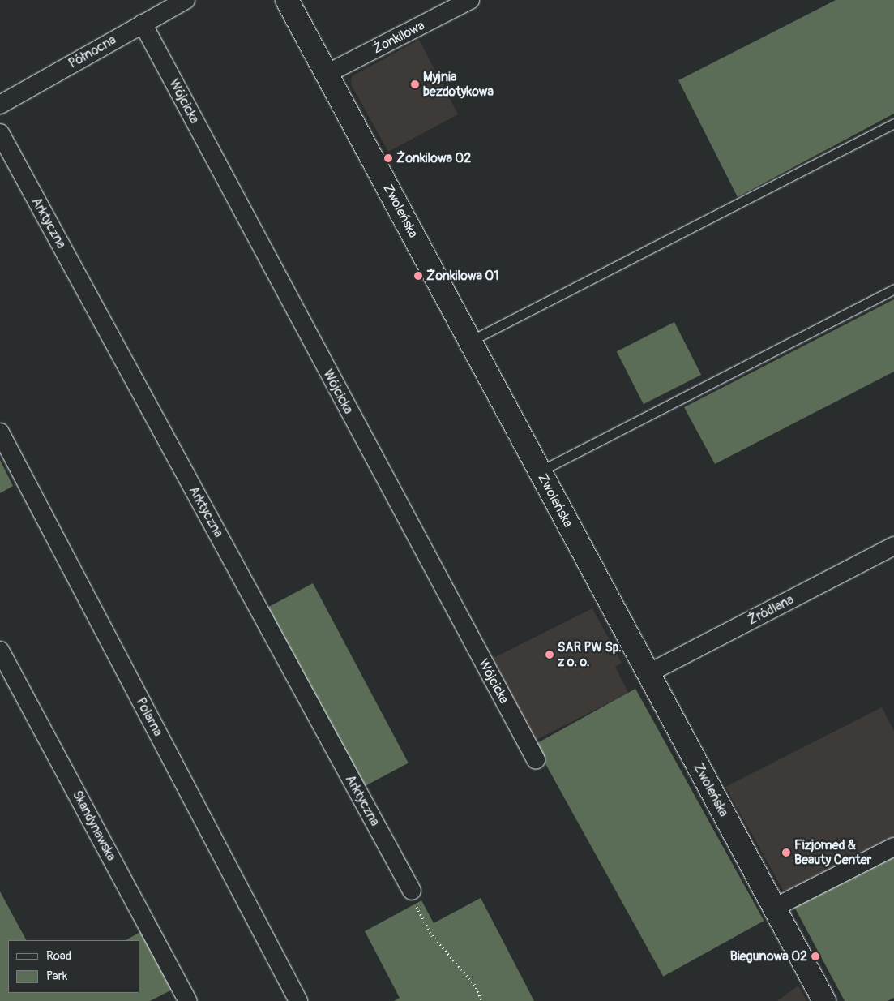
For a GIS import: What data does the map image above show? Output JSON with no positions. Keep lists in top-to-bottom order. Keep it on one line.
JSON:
{"streets":{"street":["Żonkilowa","Północna","Wójcicka","Zwoleńska","Arktyczna","Źródlana","Polarna","Skandynawska"]},"crossings":[["Żonkilowa","Zwoleńska"],["Północna","Wójcicka"],["Zwoleńska","Źródlana"]],"places":["Myjnia bezdotykowa","Żonkilowa 02","Żonkilowa 01","SAR PW Sp. z o. o.","Fizjomed & Beauty Center","Biegunowa 02"],"legend":["Road","Park"]}
